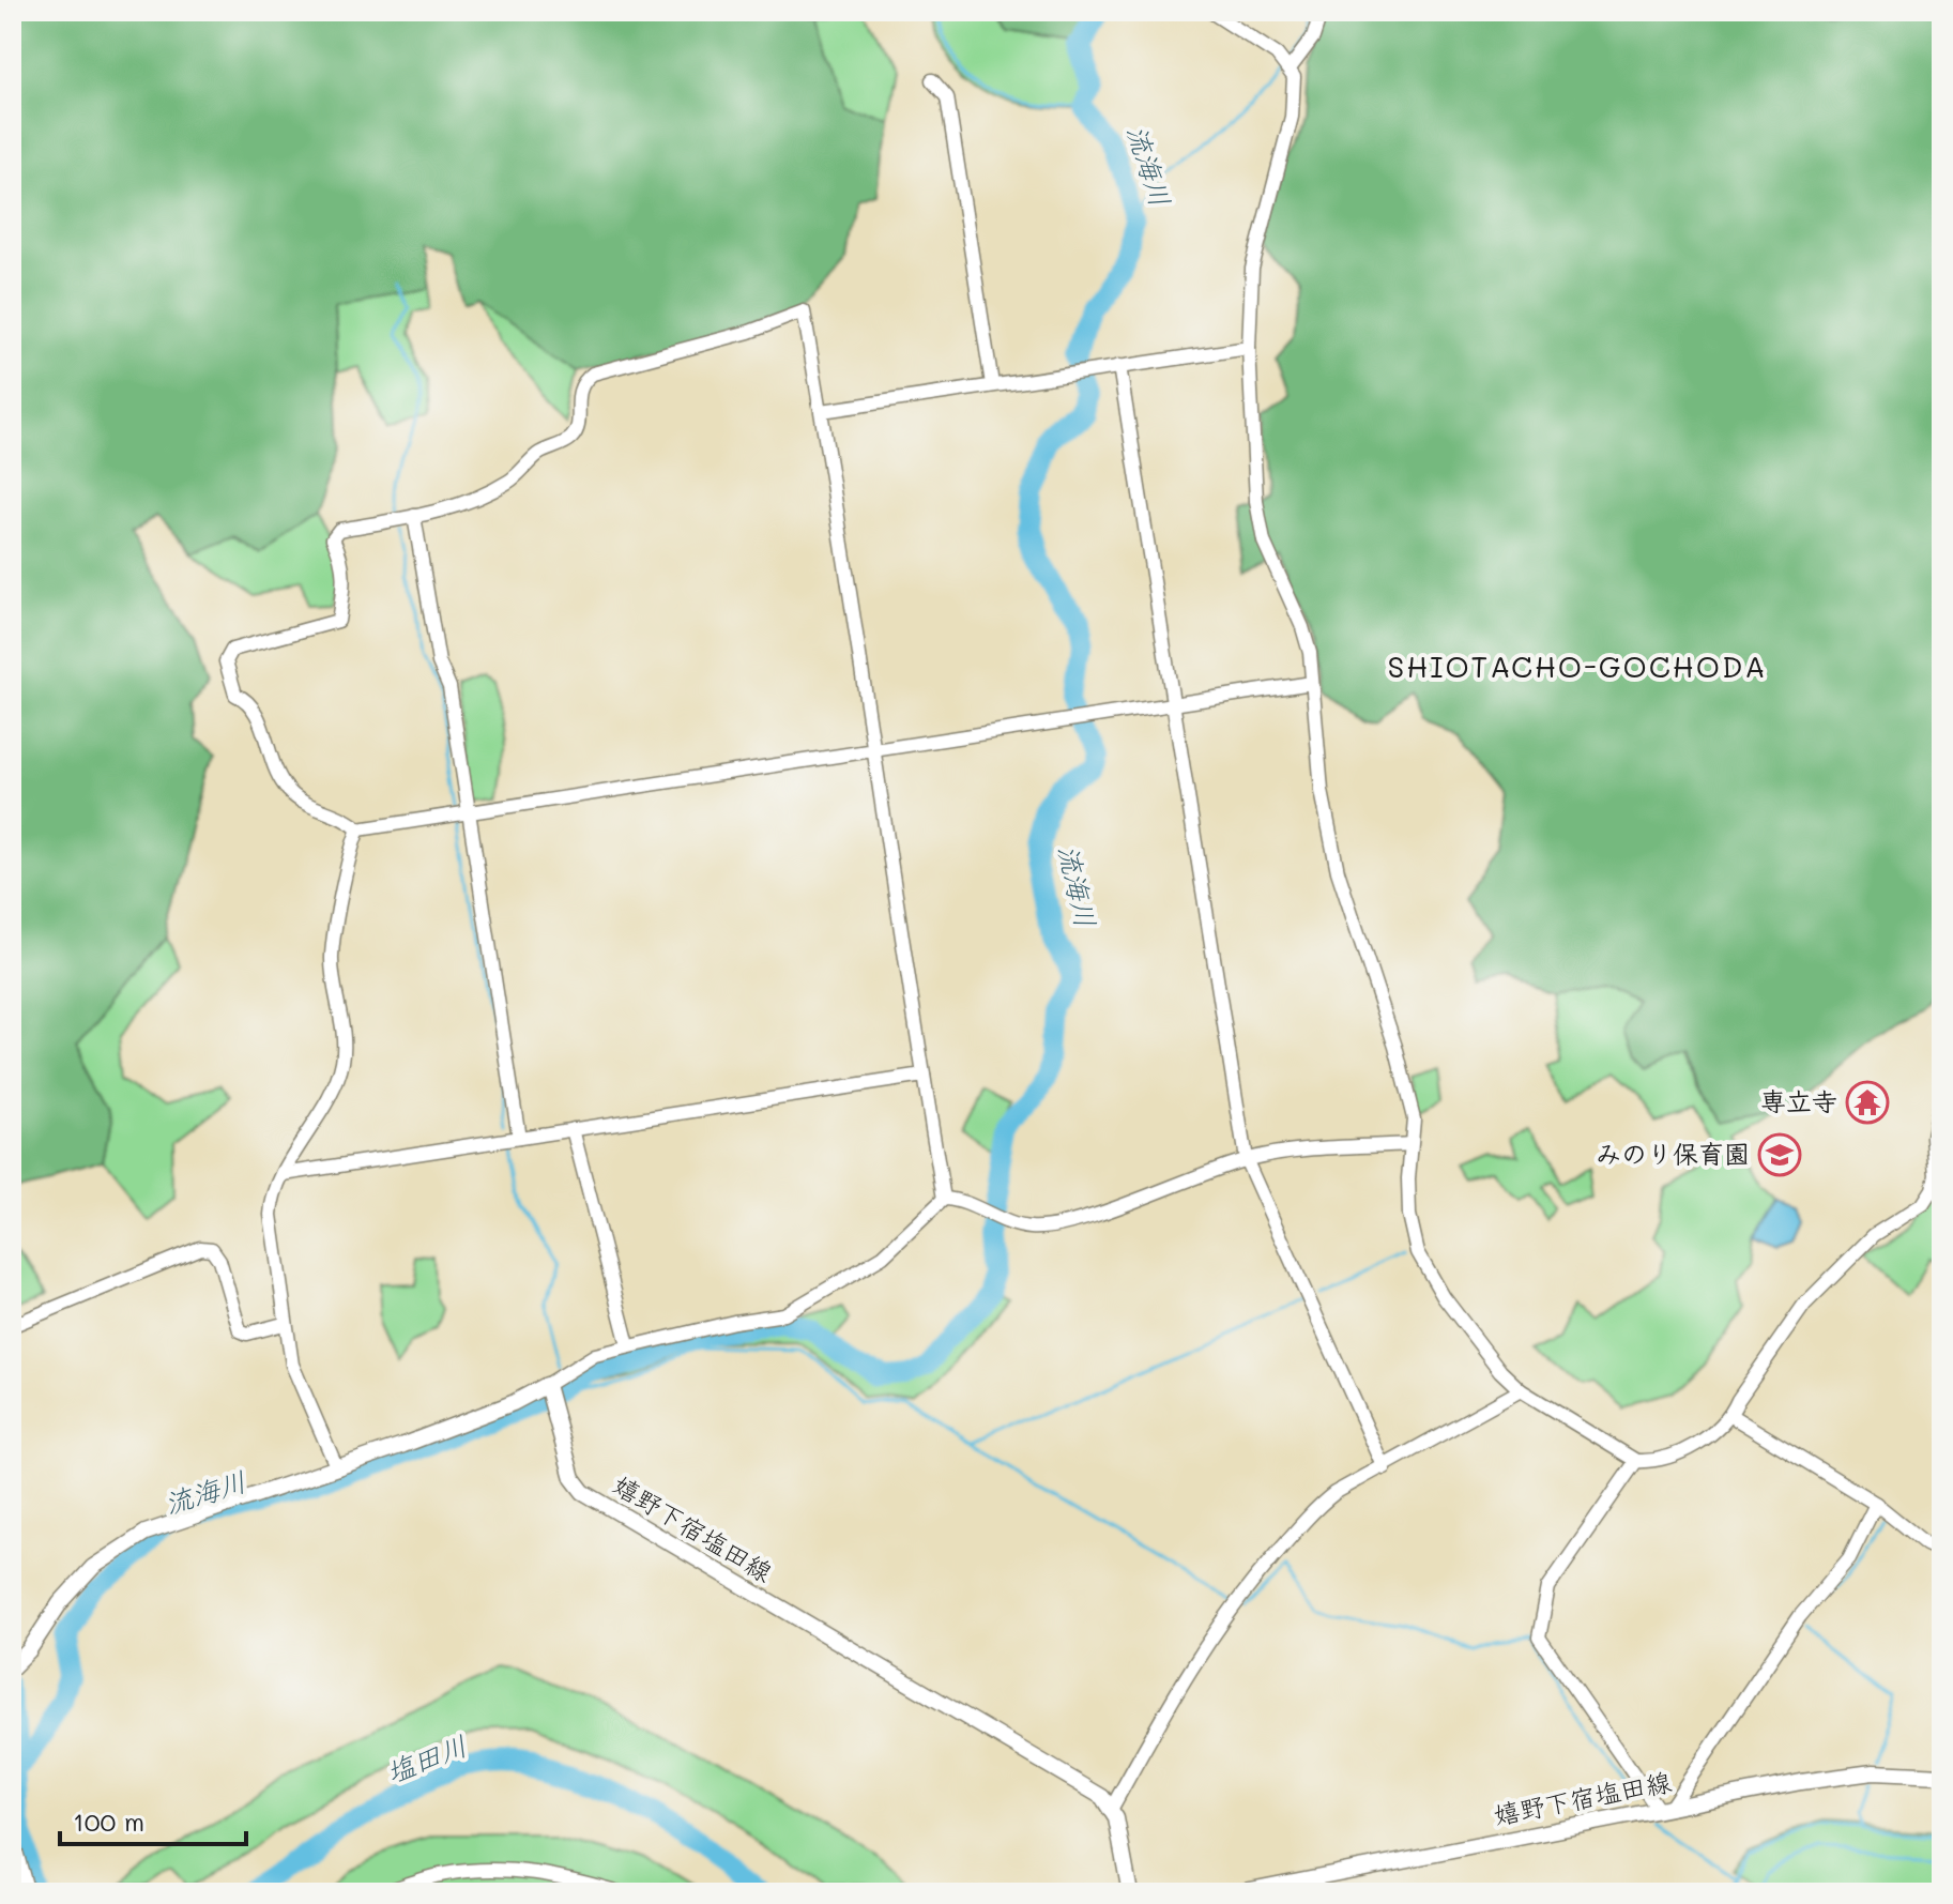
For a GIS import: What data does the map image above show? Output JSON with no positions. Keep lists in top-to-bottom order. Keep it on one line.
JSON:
{"streets":{"main road":["嬉野下宿塩田線"]},"districts":["SHIOTACHO-GOCHODA"],"water":["流海川","塩田川"],"places":{"temple":["専立寺"],"school or university":["みのり保育園"]},"scale_bar":"100 m"}
